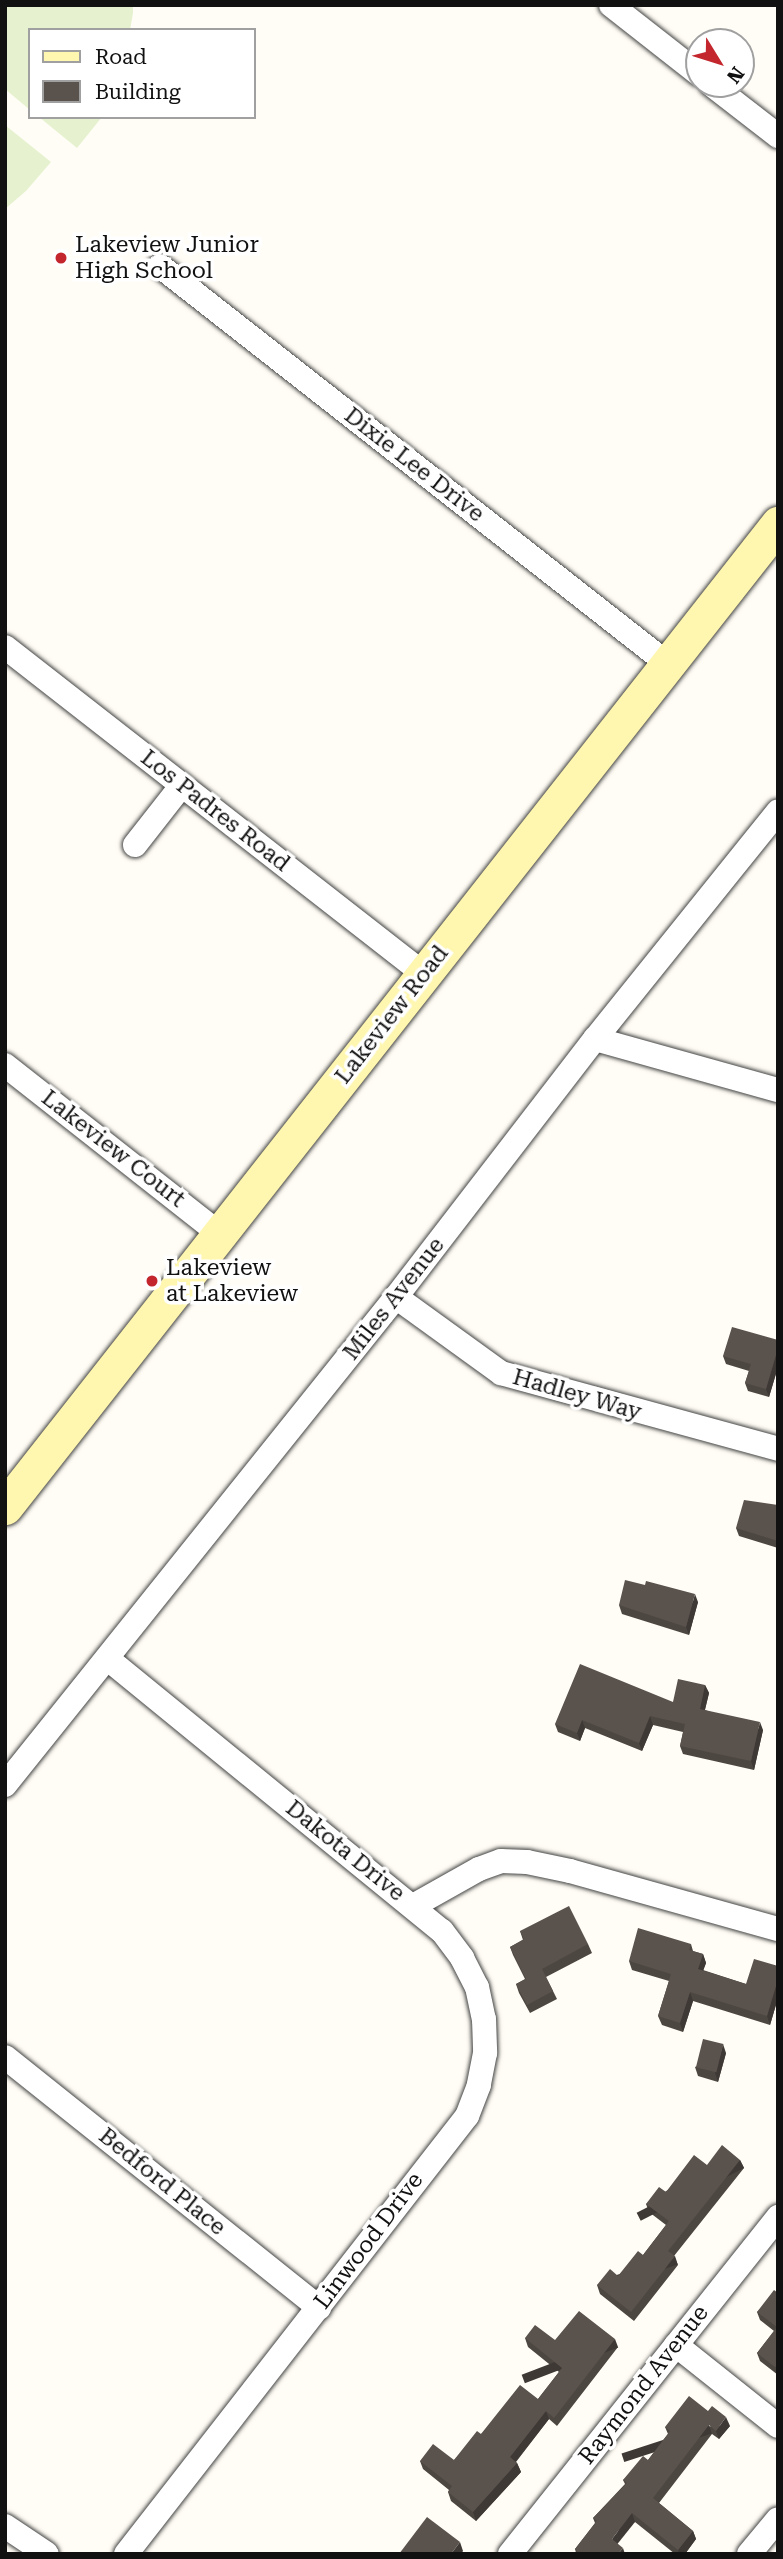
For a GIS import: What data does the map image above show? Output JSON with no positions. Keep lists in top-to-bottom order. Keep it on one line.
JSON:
{"streets":{"main road":["Lakeview Road"],"street":["Dixie Lee Drive","Los Padres Road","Lakeview Court","Miles Avenue","Hadley Way","Dakota Drive","Bedford Place","Linwood Drive","Raymond Avenue"]},"crossings":[["Dixie Lee Drive","Lakeview Road"],["Los Padres Road","Lakeview Road"],["Lakeview Road","Lakeview Court"],["Miles Avenue","Hadley Way"],["Miles Avenue","Dakota Drive"],["Dakota Drive","Linwood Drive"],["Bedford Place","Linwood Drive"]],"places":["Lakeview Junior High School","Lakeview at Lakeview"],"legend":["Road","Building"],"north":"bottom right"}
